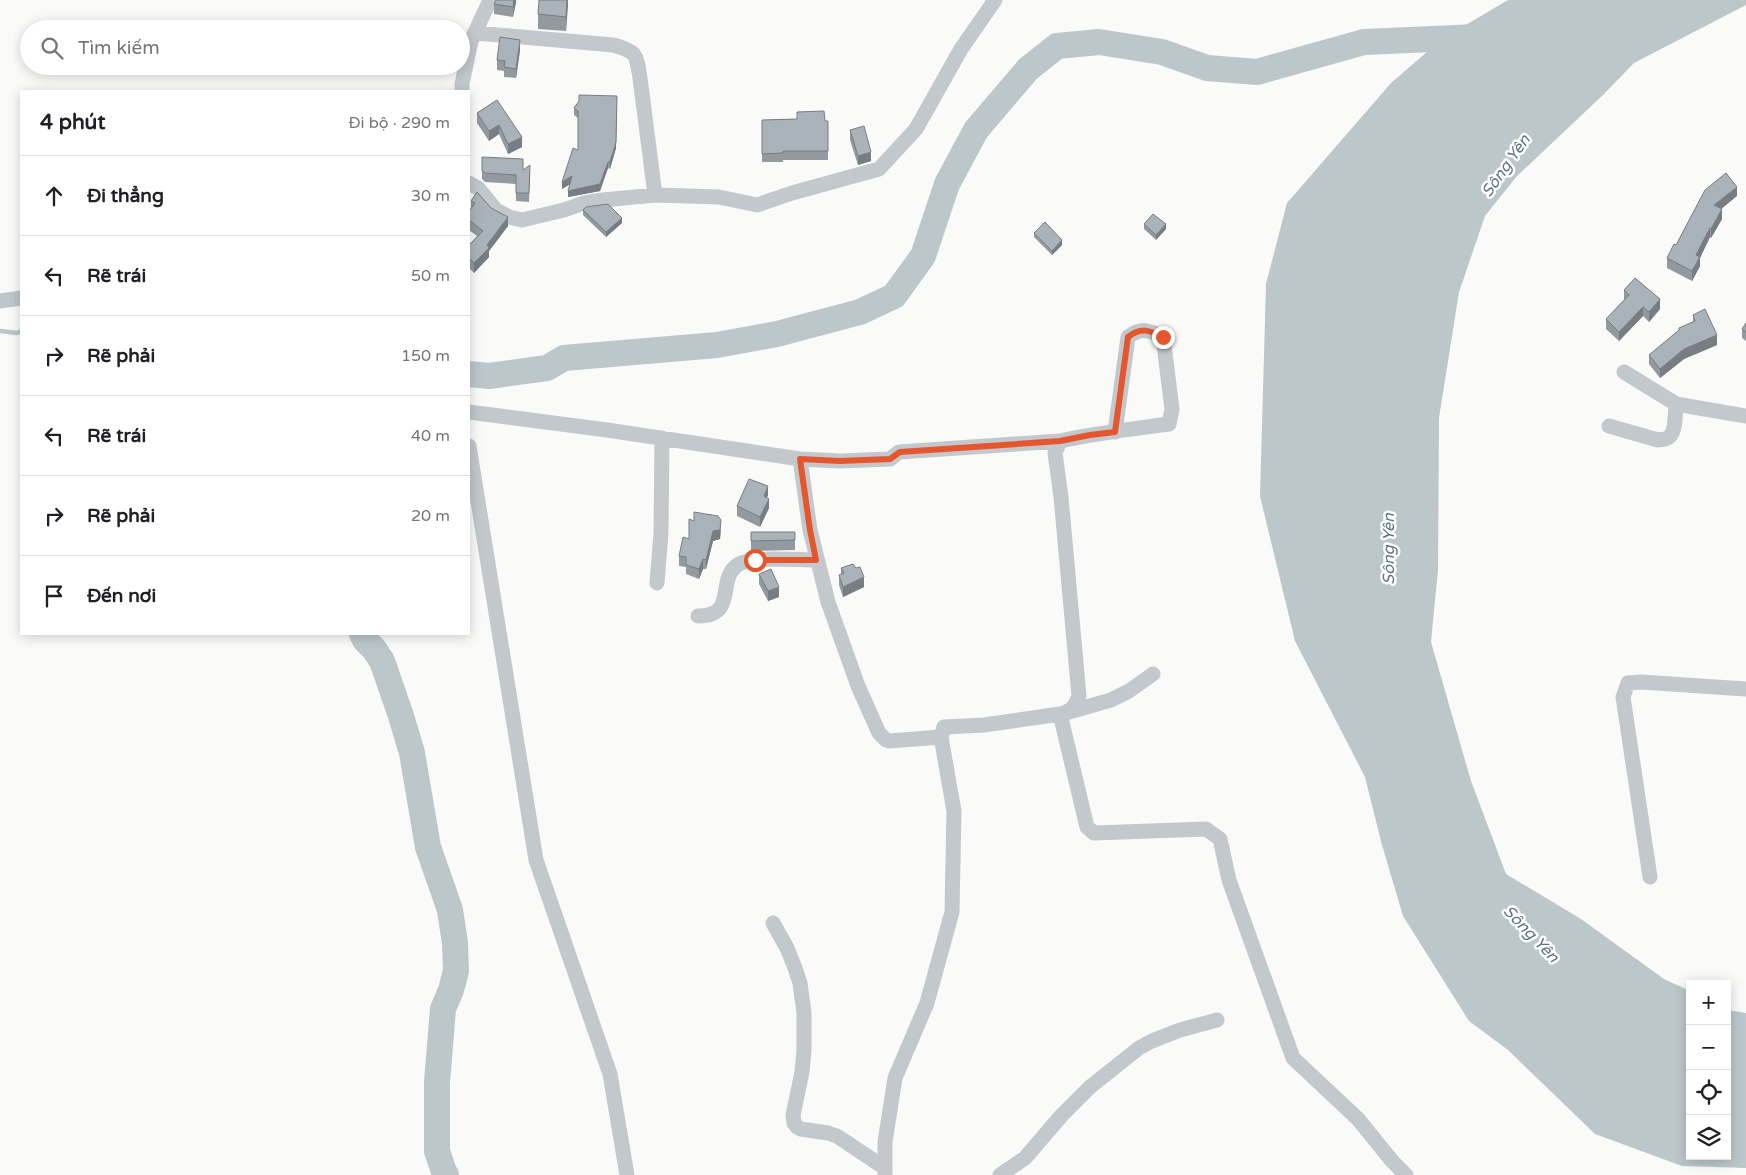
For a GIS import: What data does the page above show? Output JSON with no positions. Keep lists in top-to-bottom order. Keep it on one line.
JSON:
{"water":["Sông Yên"],"page":{"search":"Tìm kiếm","heading":["4 phút","Đi bộ · 290 m"],"list":[["Đi thẳng","30 m"],["Rẽ trái","50 m"],["Rẽ phải","150 m"],["Rẽ trái","40 m"],["Rẽ phải","20 m"],"Đến nơi"],"map_buttons":["+","−"]}}
